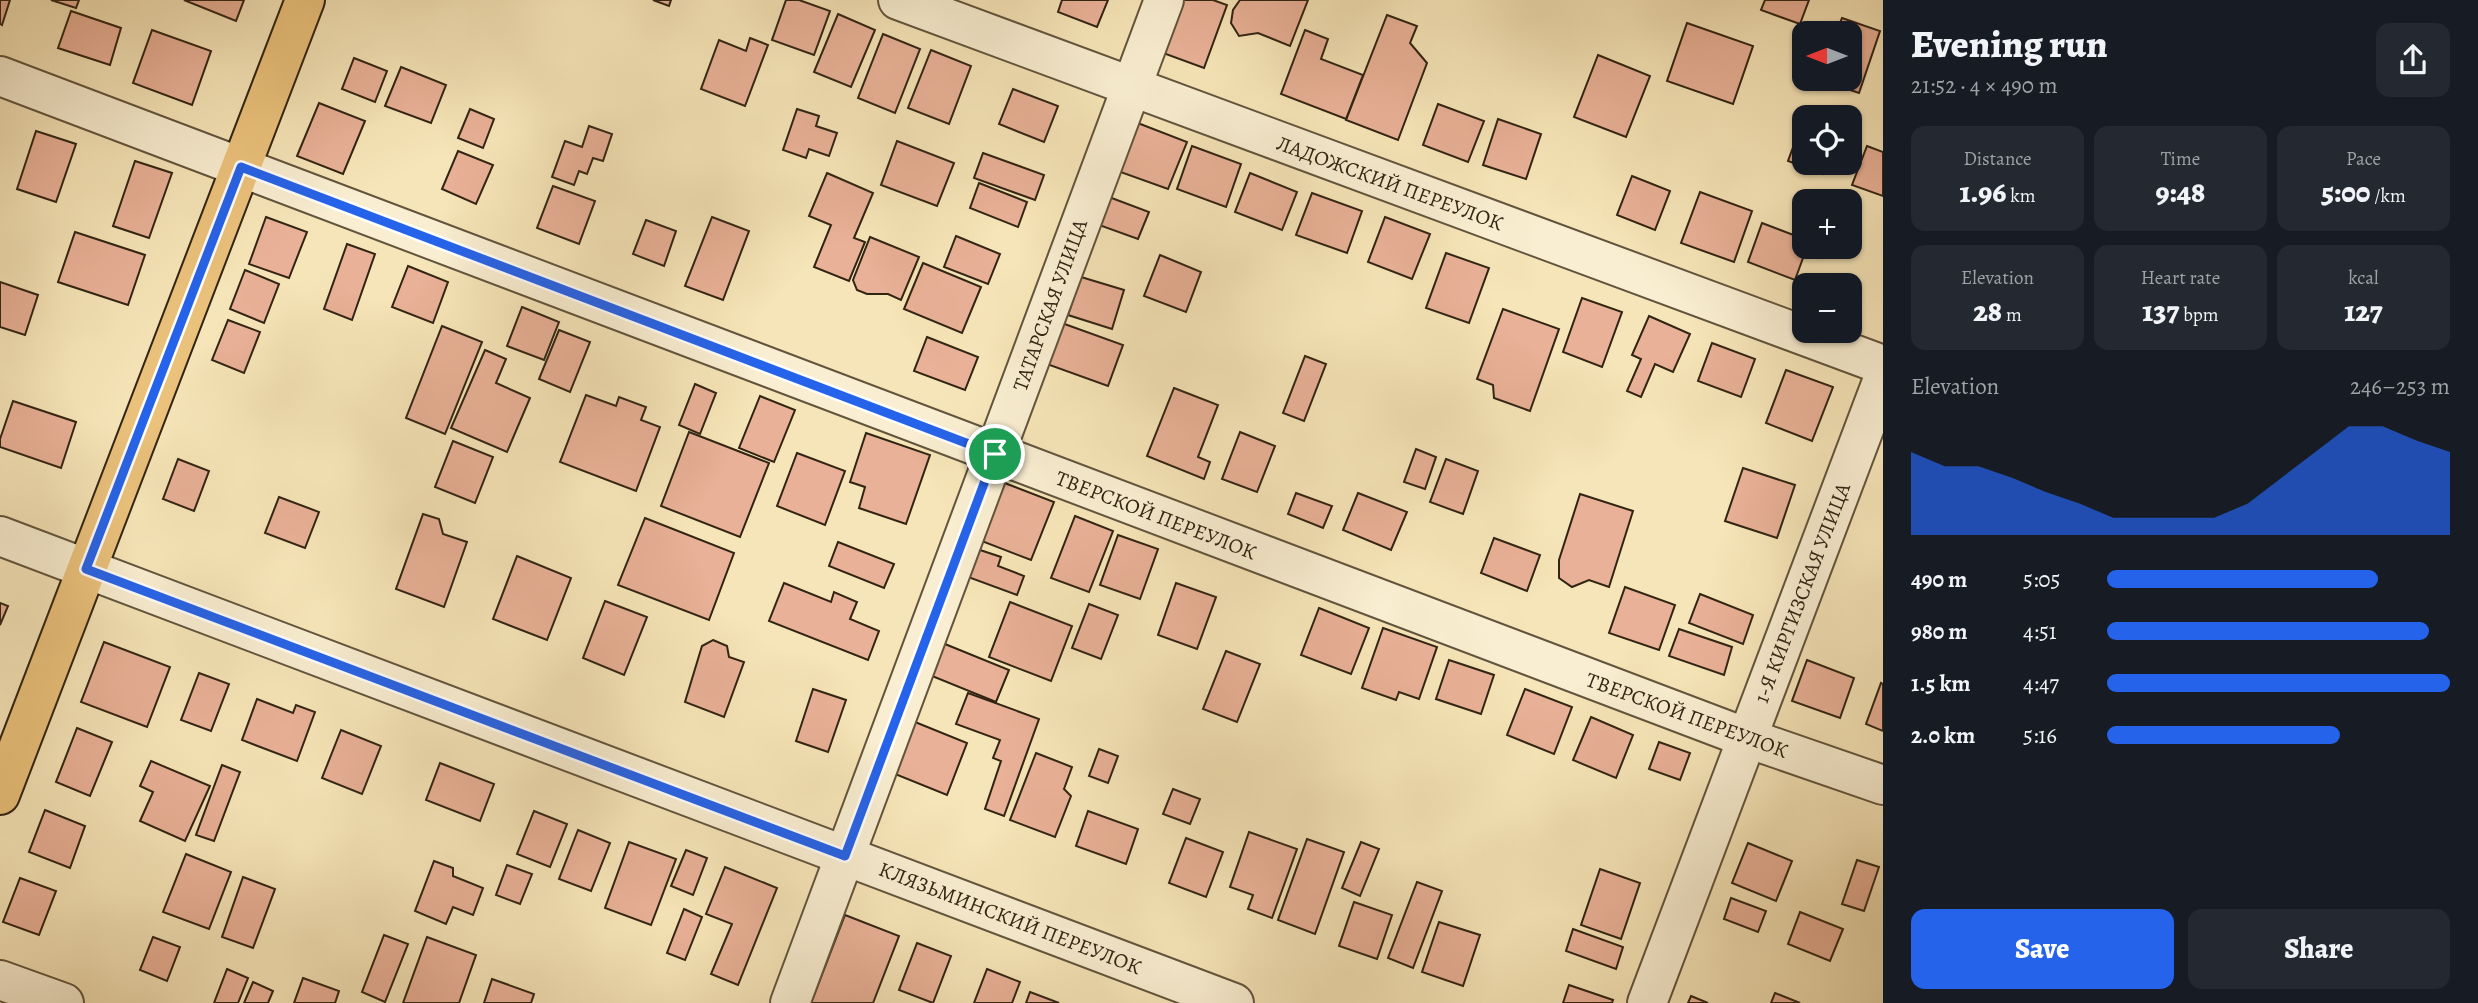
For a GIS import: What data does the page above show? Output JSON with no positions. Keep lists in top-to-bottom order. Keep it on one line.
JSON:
{"streets":{"street":["ЛАДОЖСКИЙ ПЕРЕУЛОК","ТАТАРСКАЯ УЛИЦА","ТВЕРСКОЙ ПЕРЕУЛОК","1-Я КИРГИЗСКАЯ УЛИЦА","КЛЯЗЬМИНСКИЙ ПЕРЕУЛОК"]},"crossings":[["ЛАДОЖСКИЙ ПЕРЕУЛОК","ТАТАРСКАЯ УЛИЦА"],["ТАТАРСКАЯ УЛИЦА","ТВЕРСКОЙ ПЕРЕУЛОК"],["ТАТАРСКАЯ УЛИЦА","КЛЯЗЬМИНСКИЙ ПЕРЕУЛОК"],["ТВЕРСКОЙ ПЕРЕУЛОК","1-Я КИРГИЗСКАЯ УЛИЦА"]],"north":"left","page":{"heading":["Evening run","21:52 · 4 × 490 m"],"map_buttons":["+","−"],"stats":[["Distance","1.96 km"],["Time","9:48"],["Pace","5:00 /km"],["Elevation","28 m"],["Heart rate","137 bpm"],["kcal","127"]],"chart":["Elevation","246–253 m"],"list":[{"name":"490 m","note":"5:05"},{"name":"980 m","note":"4:51"},{"name":"1.5 km","note":"4:47"},{"name":"2.0 km","note":"5:16"}],"buttons":["Save","Share"]}}
